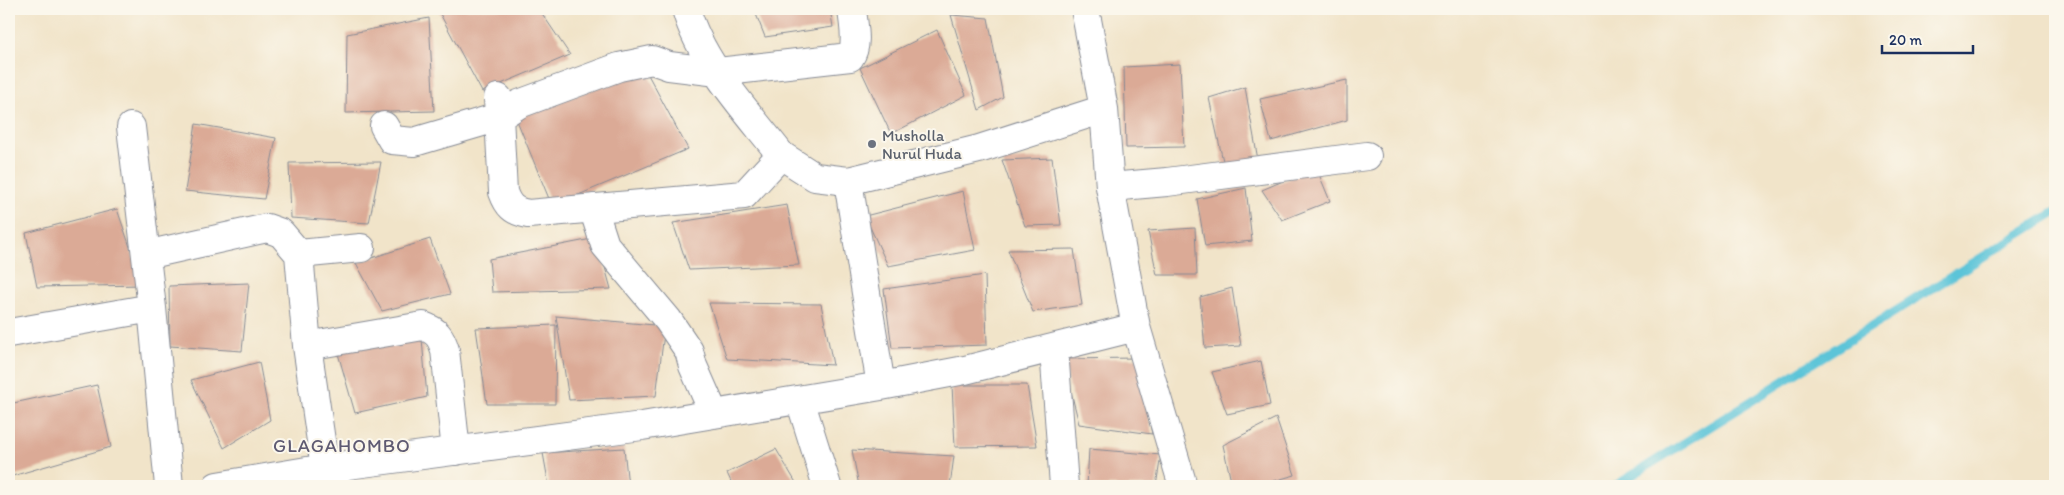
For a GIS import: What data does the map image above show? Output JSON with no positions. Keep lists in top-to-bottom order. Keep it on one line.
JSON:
{"districts":["GLAGAHOMBO"],"places":["Musholla Nurul Huda"],"scale_bar":"20 m"}
